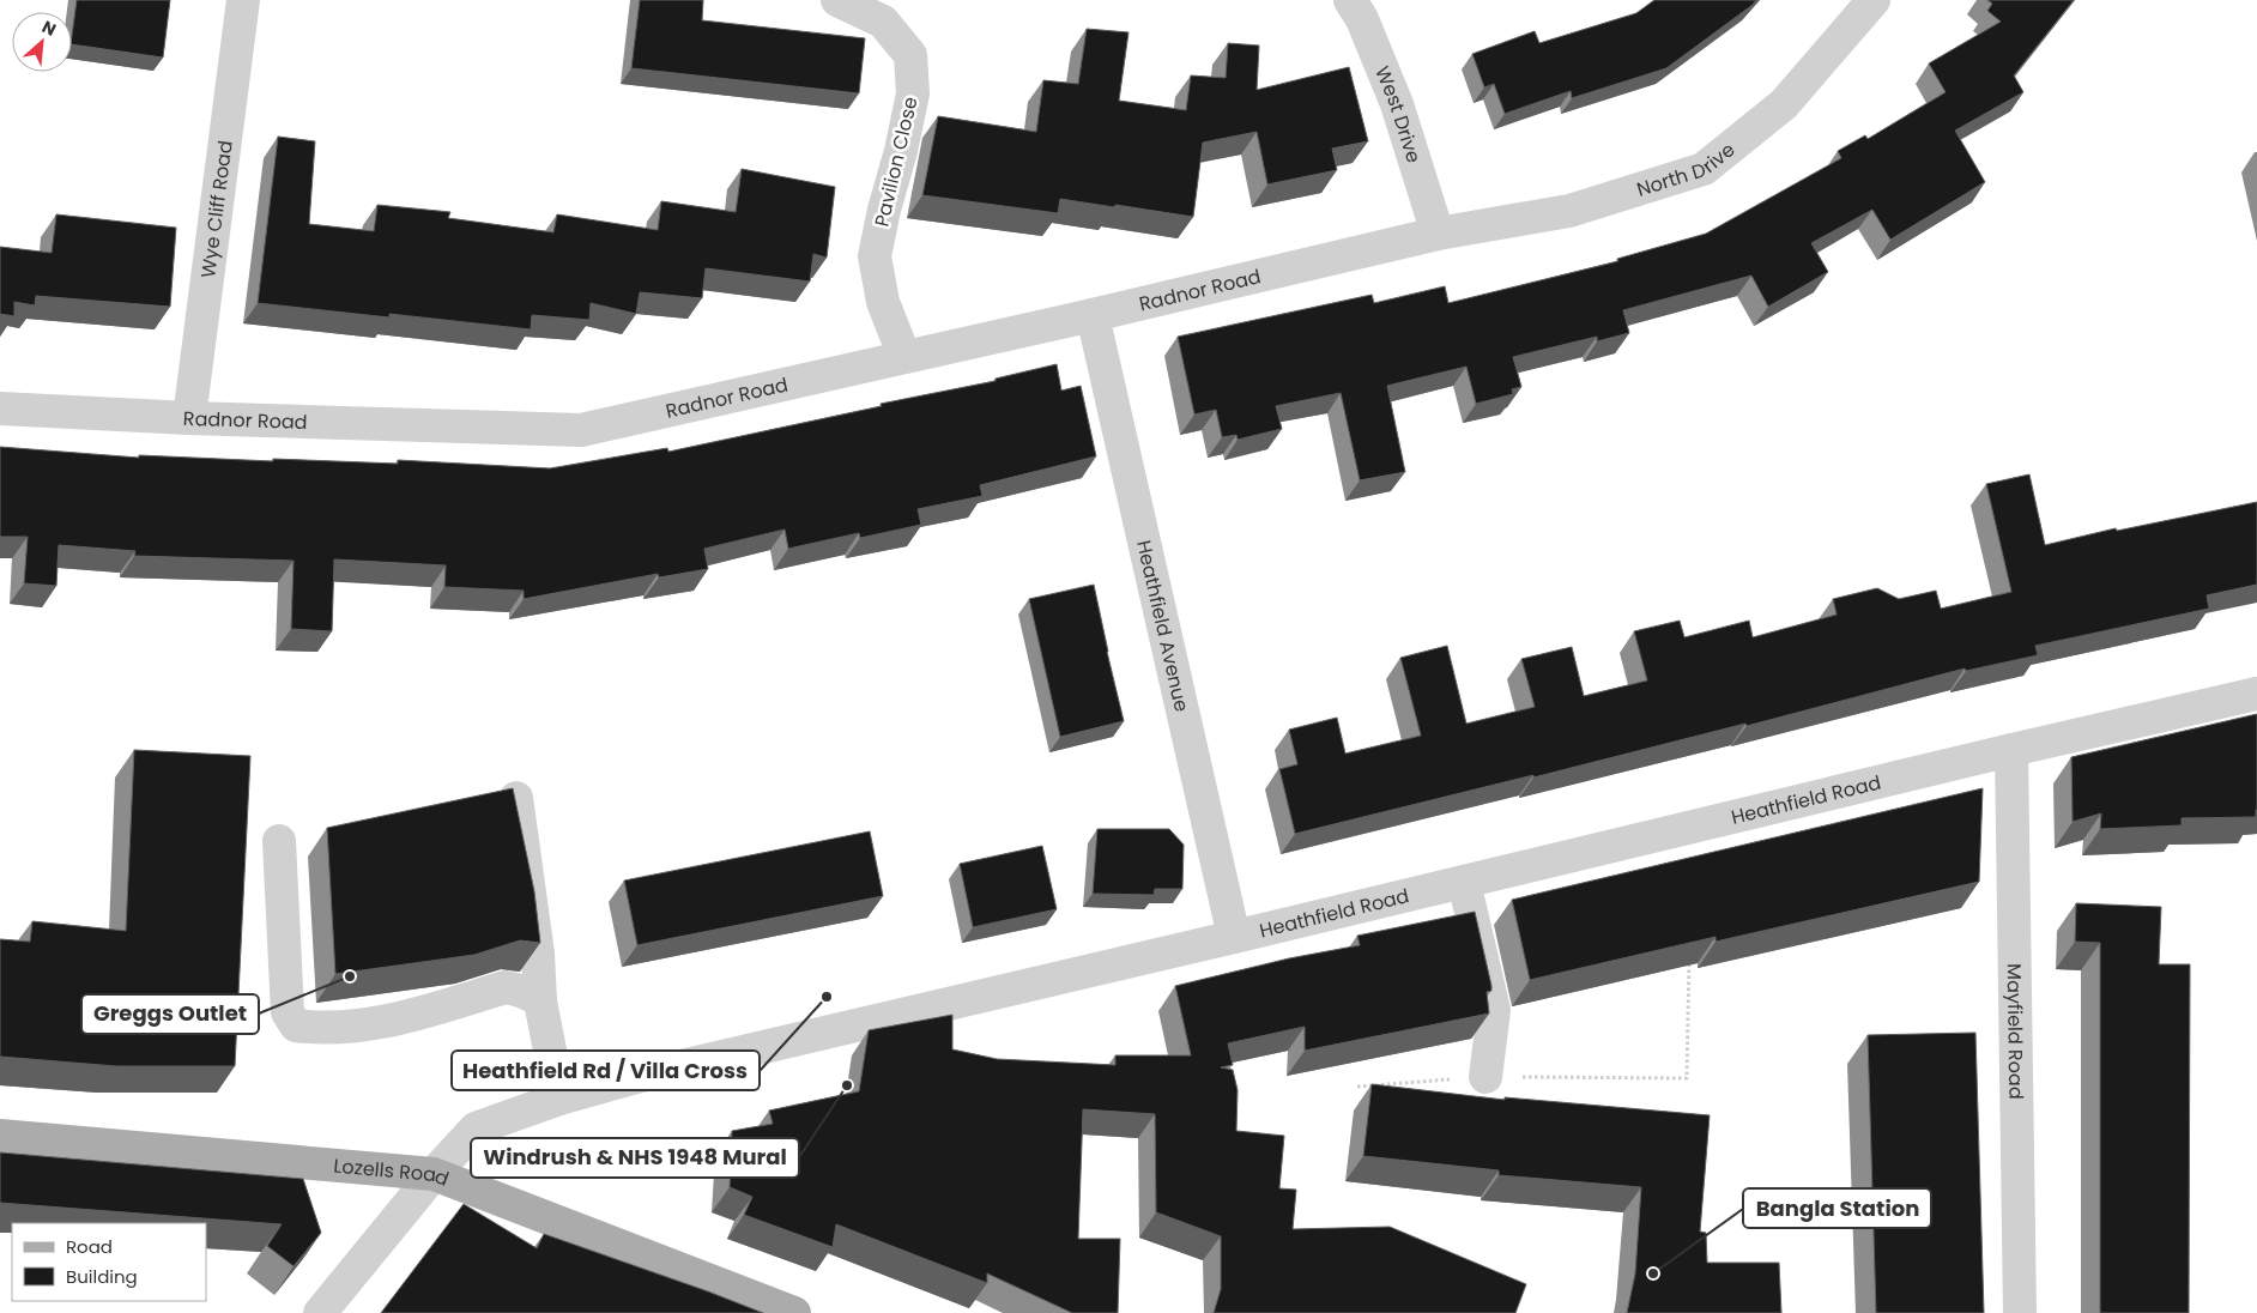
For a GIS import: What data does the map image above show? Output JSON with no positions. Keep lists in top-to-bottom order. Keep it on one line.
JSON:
{"streets":{"main road":["Lozells Road"],"street":["West Drive","Pavilion Close","North Drive","Wye Cliff Road","Radnor Road","Heathfield Avenue","Heathfield Road","Mayfield Road"]},"crossings":[["West Drive","North Drive"],["West Drive","Radnor Road"],["Pavilion Close","Radnor Road"],["North Drive","Radnor Road"],["Wye Cliff Road","Radnor Road"],["Radnor Road","Heathfield Avenue"],["Heathfield Avenue","Heathfield Road"],["Heathfield Road","Mayfield Road"],["Heathfield Road","Lozells Road"]],"places":["Greggs Outlet","Heathfield Rd / Villa Cross","Windrush & NHS 1948 Mural","Bangla Station"],"legend":["Road","Building"],"north":"top right"}
